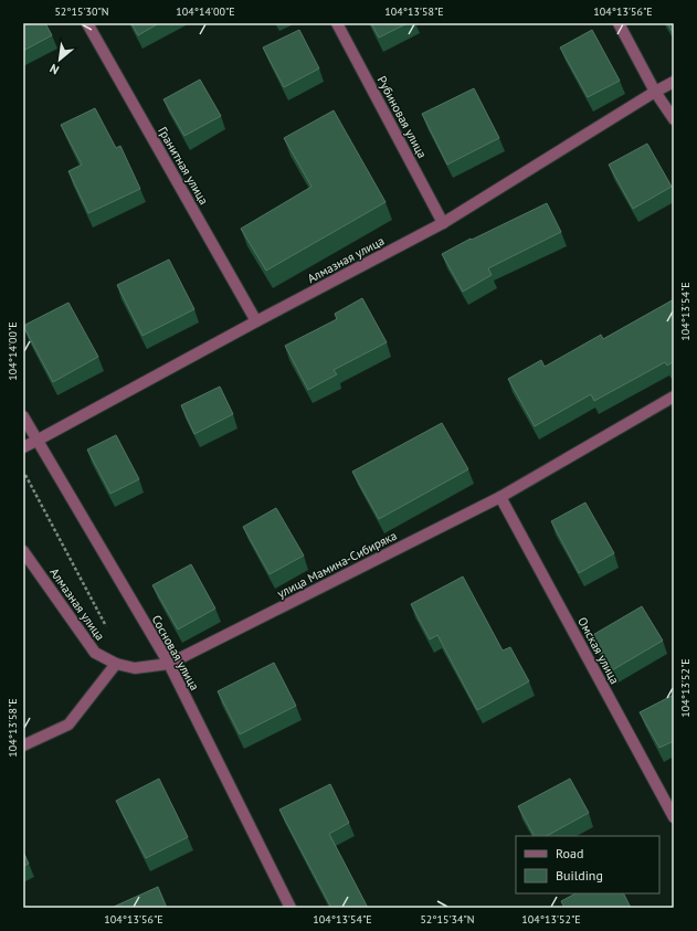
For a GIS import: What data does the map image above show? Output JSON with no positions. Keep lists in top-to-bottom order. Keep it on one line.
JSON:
{"streets":{"street":["Рубиновая улица","Гранитная улица","Алмазная улица","улица Мамина-Сибиряка","Омская улица","Сосновая улица"]},"crossings":[["Рубиновая улица","Алмазная улица"],["Гранитная улица","Алмазная улица"],["Алмазная улица","улица Мамина-Сибиряка"],["Алмазная улица","Сосновая улица"],["улица Мамина-Сибиряка","Омская улица"],["улица Мамина-Сибиряка","Сосновая улица"]],"legend":["Road","Building"],"north":"bottom left","coordinates":["52°15'30\"N","104°14'00\"E","104°13'58\"E","104°13'56\"E","104°13'54\"E","104°13'52\"E","52°15'34\"N"]}
